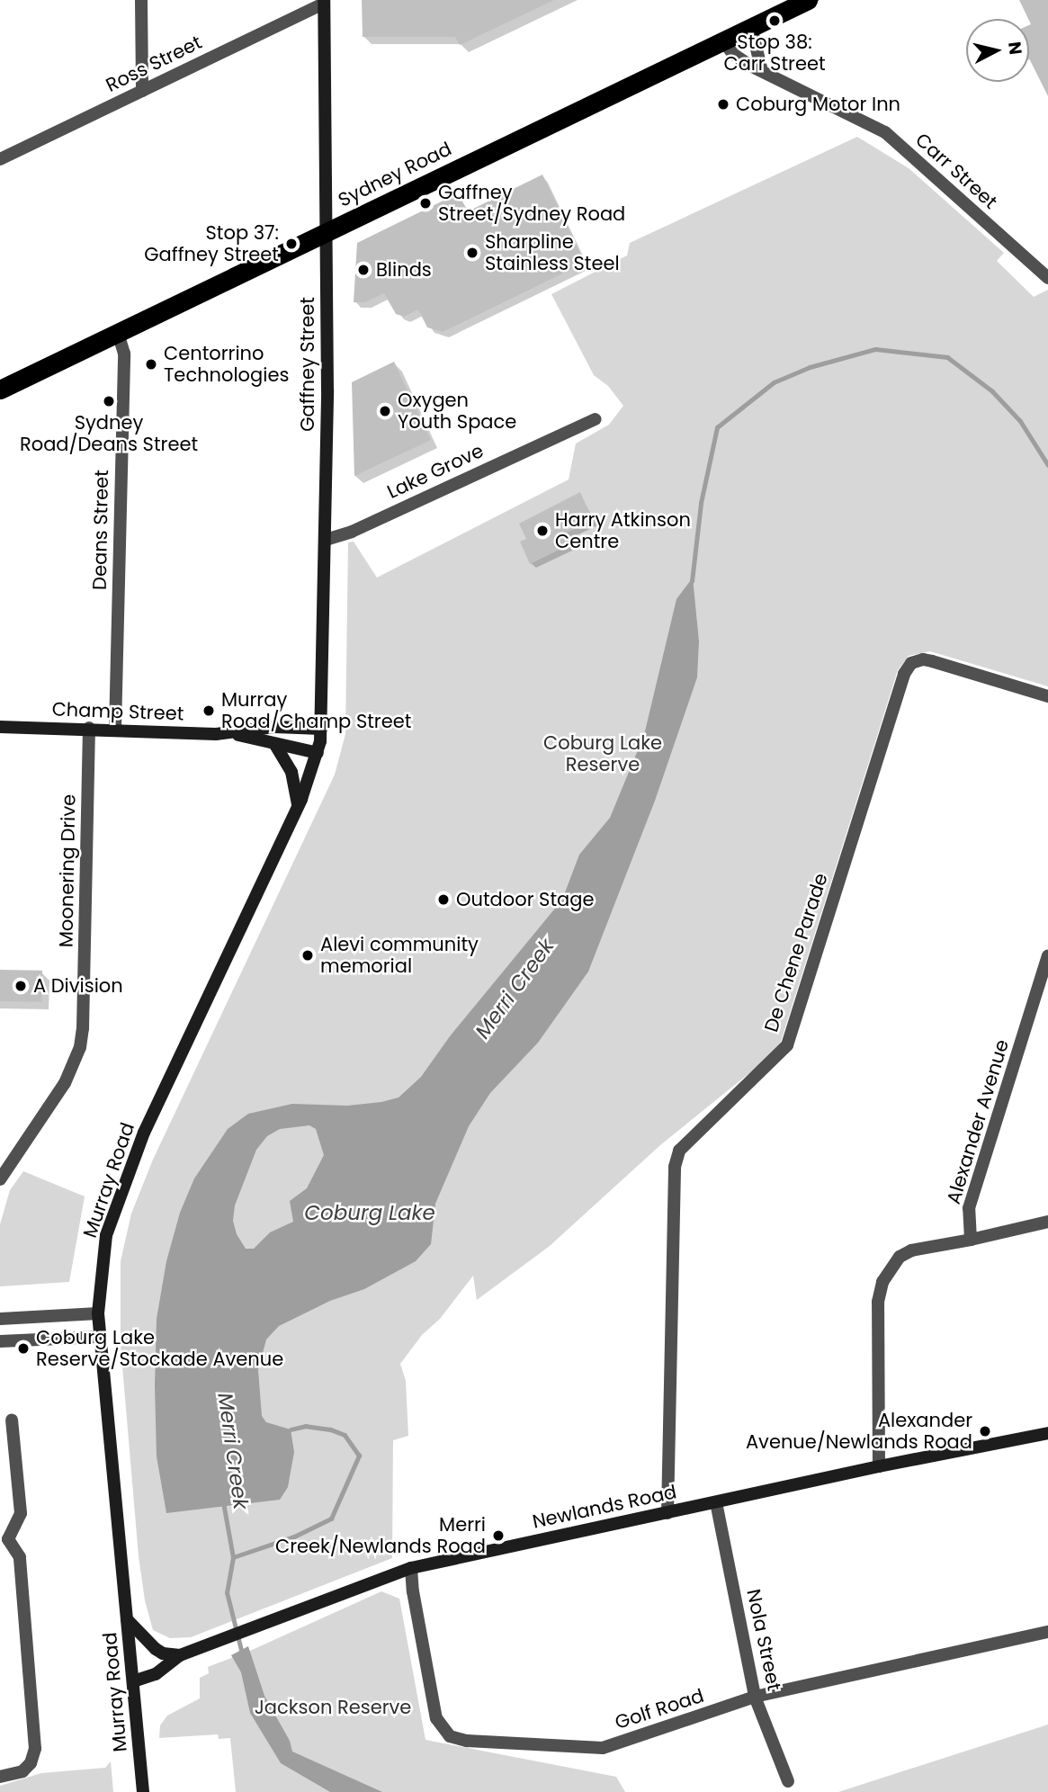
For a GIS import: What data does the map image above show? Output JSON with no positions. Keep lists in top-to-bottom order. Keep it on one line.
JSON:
{"streets":{"highway":["Sydney Road"],"main road":["Gaffney Street","Champ Street","Murray Road","Newlands Road"],"street":["Ross Street","Carr Street","Lake Grove","Deans Street","Moonering Drive","De Chene Parade","Alexander Avenue","Nola Street","Golf Road"]},"crossings":[["Ross Street","Gaffney Street"],["Carr Street","Sydney Road"],["Sydney Road","Gaffney Street"],["Sydney Road","Deans Street"],["Gaffney Street","Lake Grove"],["Gaffney Street","Champ Street"],["Gaffney Street","Murray Road"],["Deans Street","Champ Street"],["Champ Street","Moonering Drive"],["Champ Street","Murray Road"],["De Chene Parade","Newlands Road"],["Murray Road","Newlands Road"],["Newlands Road","Nola Street"],["Newlands Road","Golf Road"],["Nola Street","Golf Road"]],"water":["Merri Creek","Coburg Lake"],"parks":["Coburg Lake Reserve","Jackson Reserve"],"places":["Stop 38: Carr Street","Coburg Motor Inn","Gaffney Street/Sydney Road","Stop 37: Gaffney Street","Sharpline Stainless Steel","Blinds","Centorrino Technologies","Sydney Road/Deans Street","Oxygen Youth Space","Harry Atkinson Centre","Murray Road/Champ Street","Outdoor Stage","Alevi community memorial","A Division","Coburg Lake Reserve/Stockade Avenue","Alexander Avenue/Newlands Road","Merri Creek/Newlands Road"],"north":"right"}
